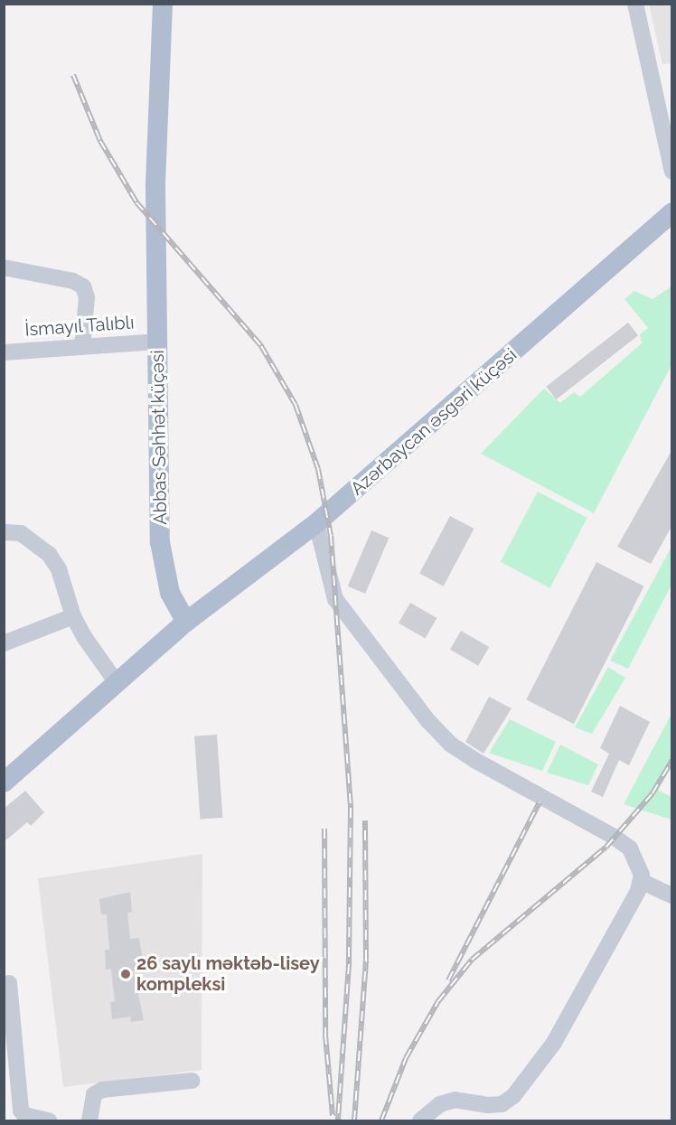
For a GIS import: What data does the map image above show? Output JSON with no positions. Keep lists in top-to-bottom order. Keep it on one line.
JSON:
{"streets":{"main road":["Azərbaycan əsgəri küçəsi","Abbas Səhhət küçəsi"],"street":["İsmayıl Talıblı"]},"crossings":[["İsmayıl Talıblı","Abbas Səhhət küçəsi"],["Azərbaycan əsgəri küçəsi","Abbas Səhhət küçəsi"]],"places":["26 saylı məktəb-lisey kompleksi"]}
